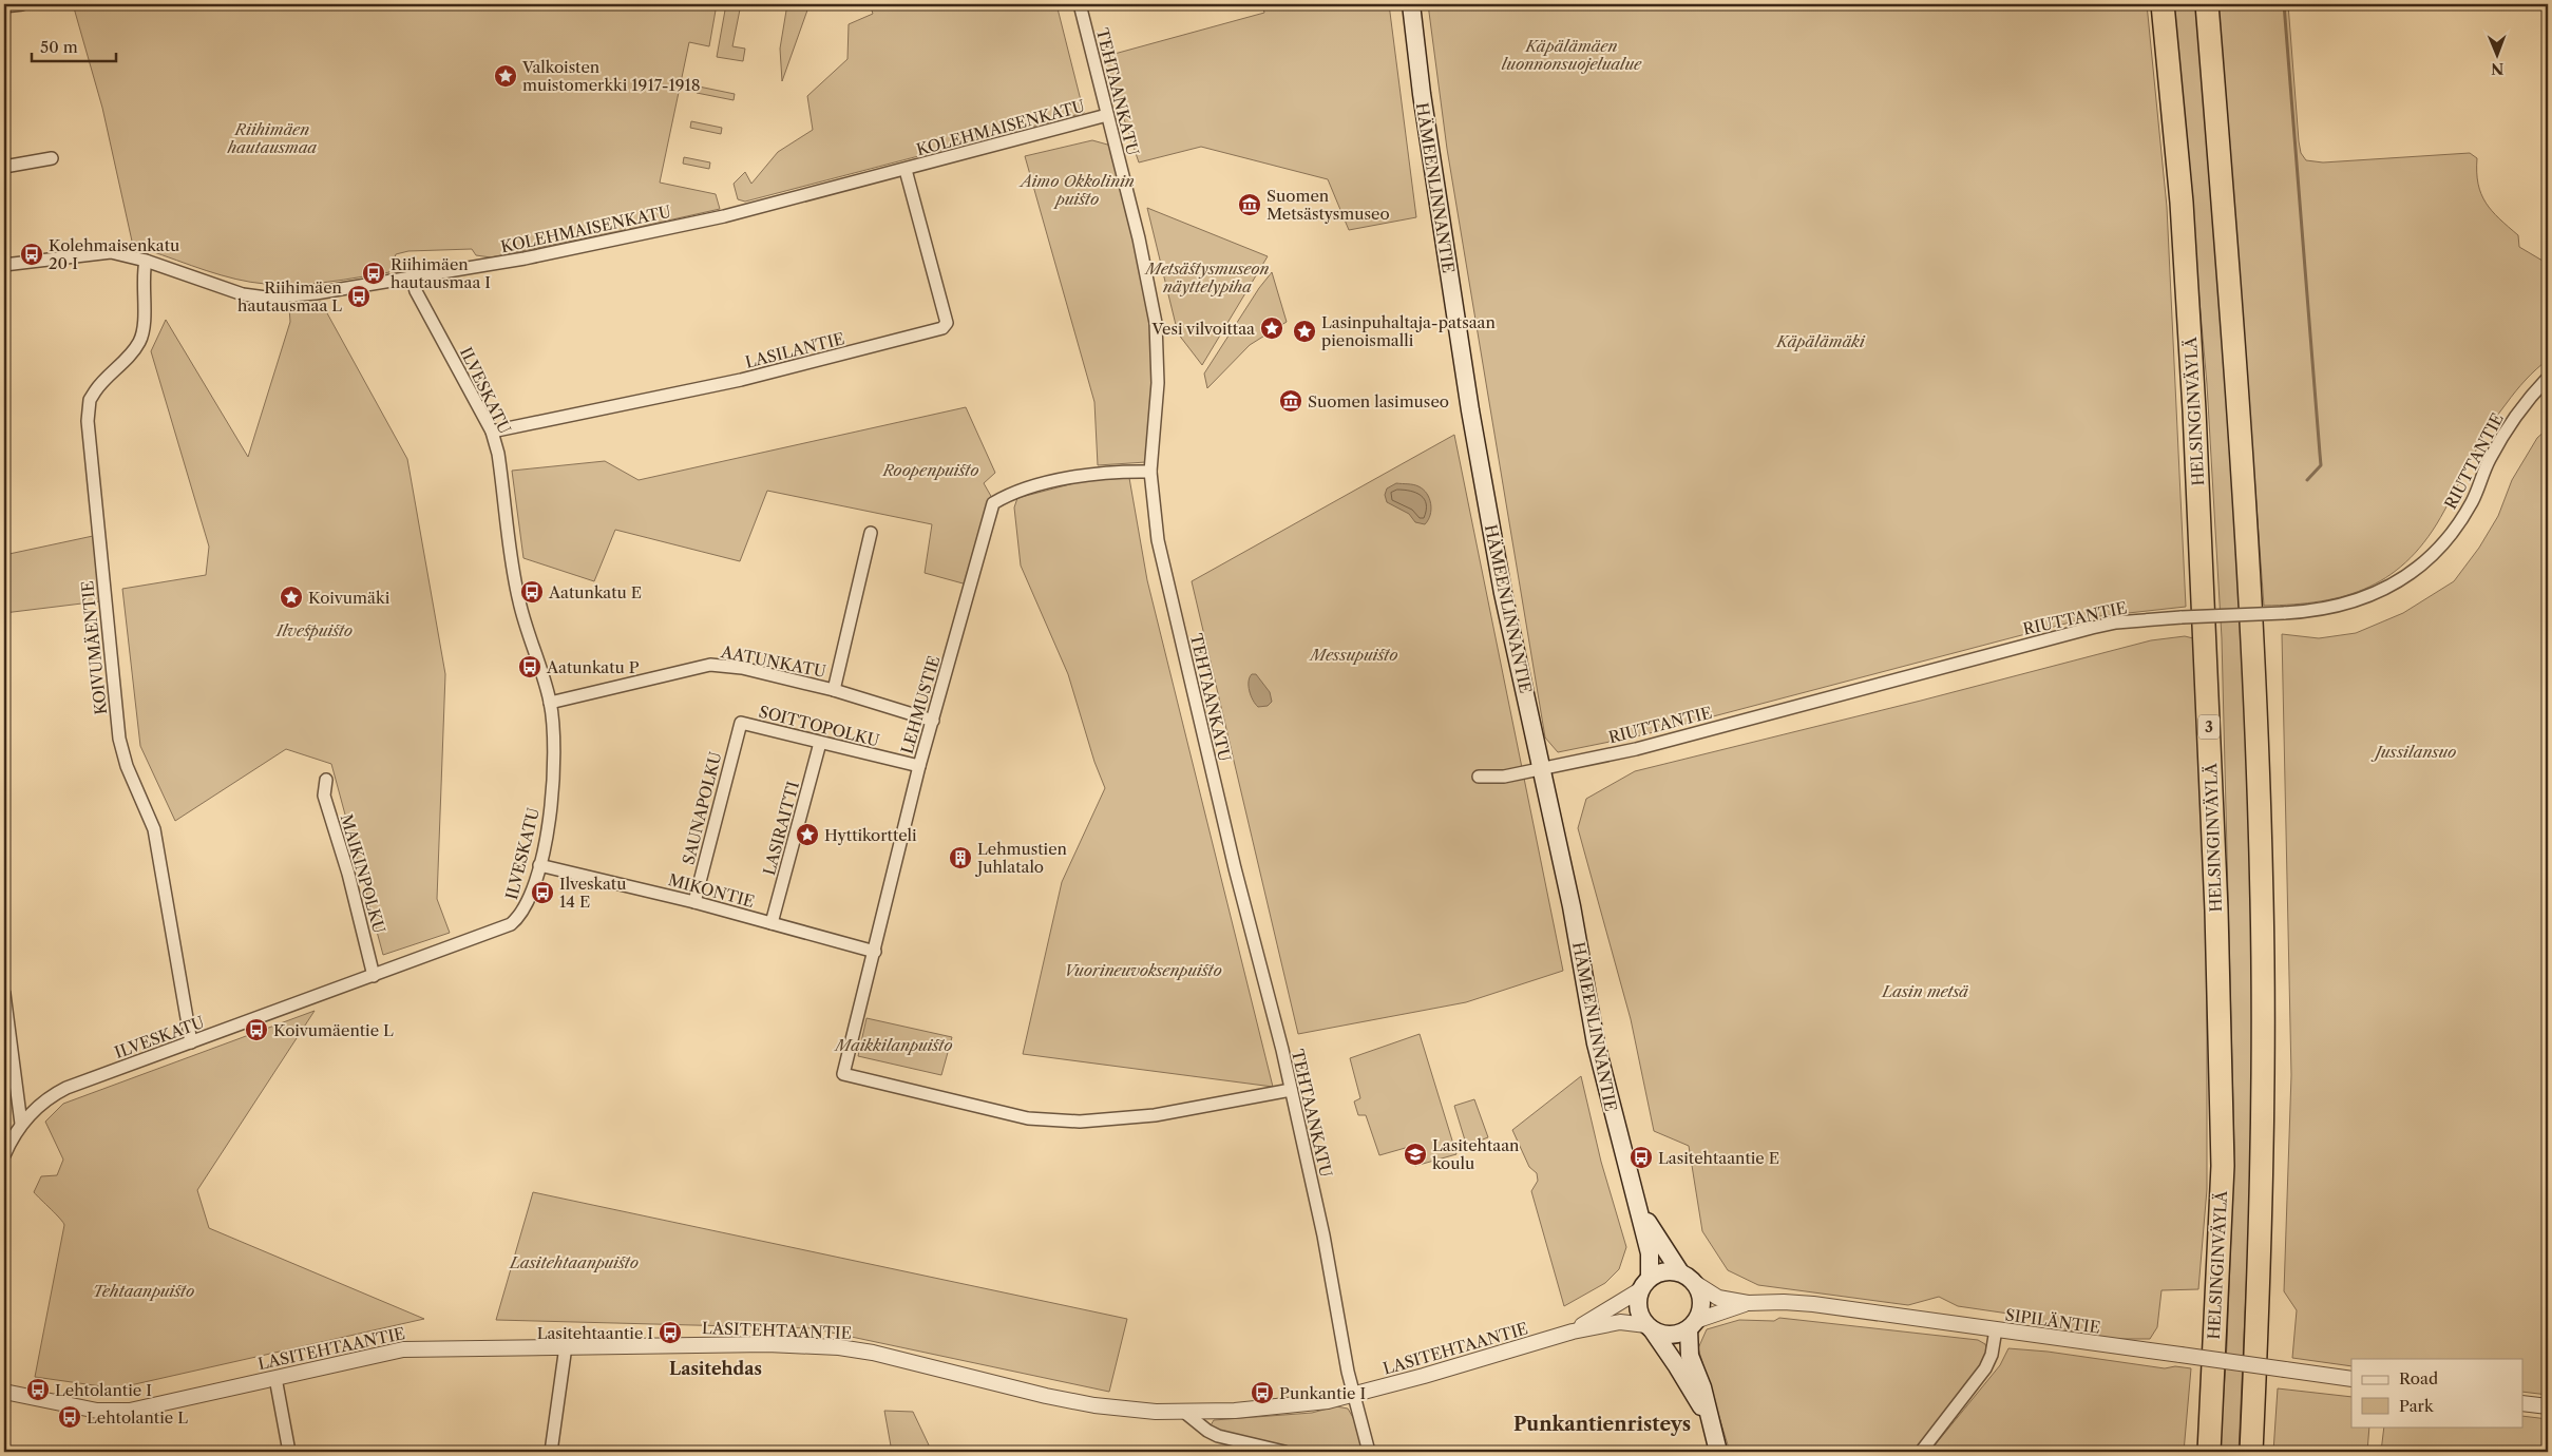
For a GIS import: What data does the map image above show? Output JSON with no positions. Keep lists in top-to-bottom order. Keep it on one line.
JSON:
{"streets":{"highway":["HELSINGINVÄYLÄ","3"],"main road":["HÄMEENLINNANTIE"],"street":["TEHTAANKATU","KOLEHMAISENKATU","LASILANTIE","ILVESKATU","RIUTTANTIE","KOIVUMÄENTIE","AATUNKATU","LEHMUSTIE","SOITTOPOLKU","SAUNAPOLKU","LASIRAITTI","MAIKINPOLKU","MIKONTIE","SIPILÄNTIE","LASITEHTAANTIE"]},"crossings":[["TEHTAANKATU","KOLEHMAISENKATU"],["TEHTAANKATU","LEHMUSTIE"],["TEHTAANKATU","LASITEHTAANTIE"],["KOLEHMAISENKATU","LASILANTIE"],["KOLEHMAISENKATU","ILVESKATU"],["KOLEHMAISENKATU","KOIVUMÄENTIE"],["HÄMEENLINNANTIE","RIUTTANTIE"],["HÄMEENLINNANTIE","SIPILÄNTIE"],["HÄMEENLINNANTIE","LASITEHTAANTIE"],["LASILANTIE","ILVESKATU"],["ILVESKATU","KOIVUMÄENTIE"],["ILVESKATU","AATUNKATU"],["ILVESKATU","MAIKINPOLKU"],["ILVESKATU","MIKONTIE"],["LEHMUSTIE","SOITTOPOLKU"],["LEHMUSTIE","MIKONTIE"],["SOITTOPOLKU","SAUNAPOLKU"],["SOITTOPOLKU","LASIRAITTI"],["SAUNAPOLKU","MIKONTIE"],["LASIRAITTI","MIKONTIE"],["SIPILÄNTIE","LASITEHTAANTIE"]],"districts":["Lasitehdas","Punkantienristeys"],"parks":["Käpälämäen luonnonsuojelualue","Riihimäen hautausmaa","Aimo Okkolinin puisto","Metsästysmuseon näyttelypiha","Käpälämäki","Roopenpuisto","Ilvespuisto","Messupuisto","Jussilansuo","Vuorineuvoksenpuisto","Lasin metsä","Maikkilanpuisto","Lasitehtaanpuisto","Tehtaanpuisto"],"places":{"place":["Valkoisten muistomerkki 1917-1918","Vesi vilvoittaa","Lasinpuhaltaja-patsaan pienoismalli","Koivumäki","Hyttikortteli"],"museum":["Suomen Metsästysmuseo","Suomen lasimuseo"],"bus stop":["Kolehmaisenkatu 20 I","Riihimäen hautausmaa I","Riihimäen hautausmaa L","Aatunkatu E","Aatunkatu P","Ilveskatu 14 E","Koivumäentie L","Lasitehtaantie E","Lasitehtaantie I","Lehtolantie I","Punkantie I","Lehtolantie L"],"building":["Lehmustien Juhlatalo"],"school or university":["Lasitehtaan koulu"]},"legend":["Road","Park"],"scale_bar":"50 m","north":"bottom"}
